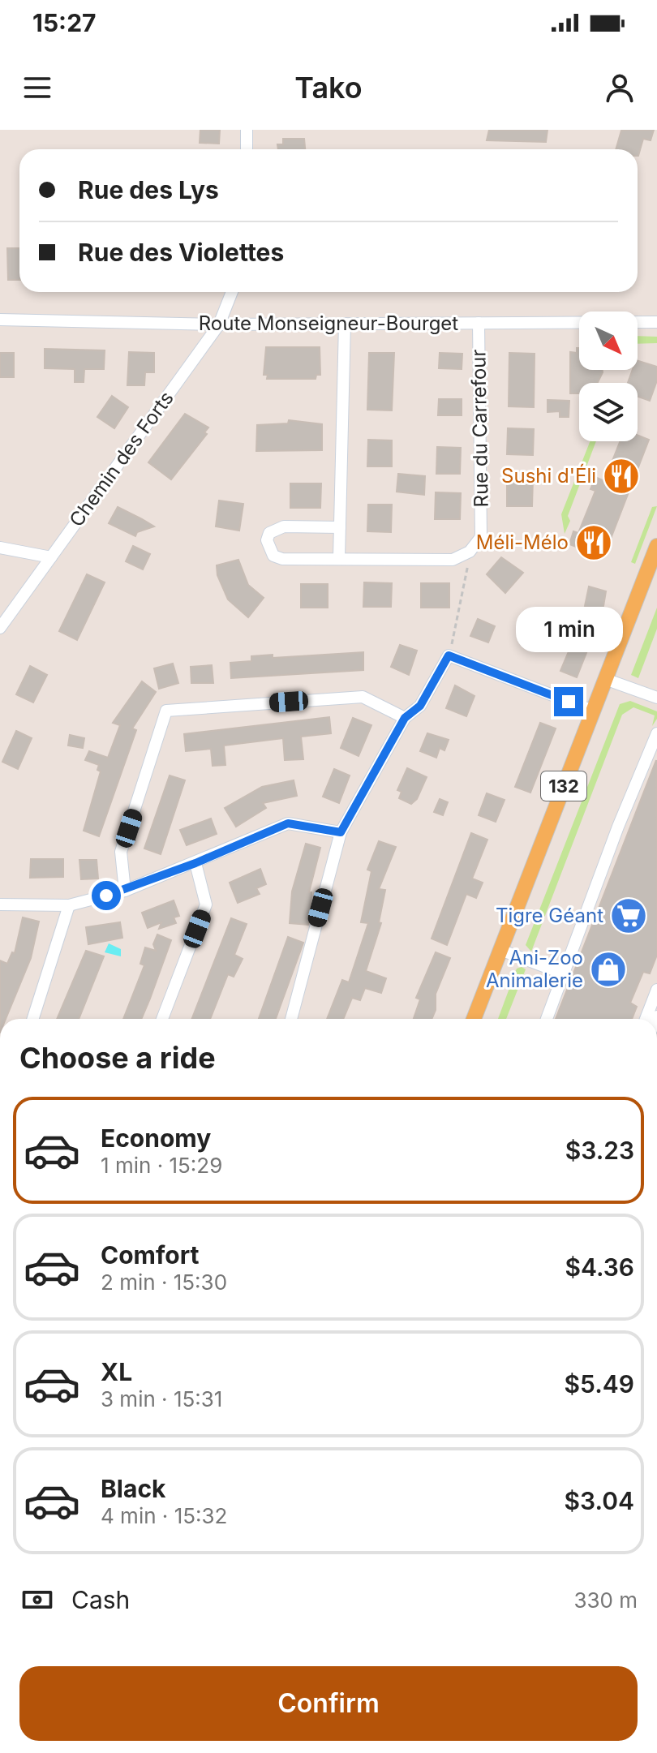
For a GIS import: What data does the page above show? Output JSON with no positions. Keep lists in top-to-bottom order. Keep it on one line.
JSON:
{"streets":{"main road":["132"],"street":["Route Monseigneur-Bourget","Rue du Carrefour","Chemin des Forts"]},"crossings":[["Route Monseigneur-Bourget","Rue du Carrefour"],["Route Monseigneur-Bourget","Chemin des Forts"]],"places":{"restaurant":["Sushi d'Éli","Méli-Mélo"],"supermarket":["Tigre Géant"],"shop":["Ani-Zoo Animalerie"]},"north":"bottom right","page":{"status":"15:27","header":"Tako","banner":["Rue des Lys","Rue des Violettes"],"bubble":"1 min","heading":"Choose a ride","list":[{"name":"Economy","note":"1 min · 15:29","value":"$3.23"},{"name":"Comfort","note":"2 min · 15:30","value":"$4.36"},{"name":"XL","note":"3 min · 15:31","value":"$5.49"},{"name":"Black","note":"4 min · 15:32","value":"$3.04"}],"pay":["Cash","330 m"],"buttons":"Confirm"}}
